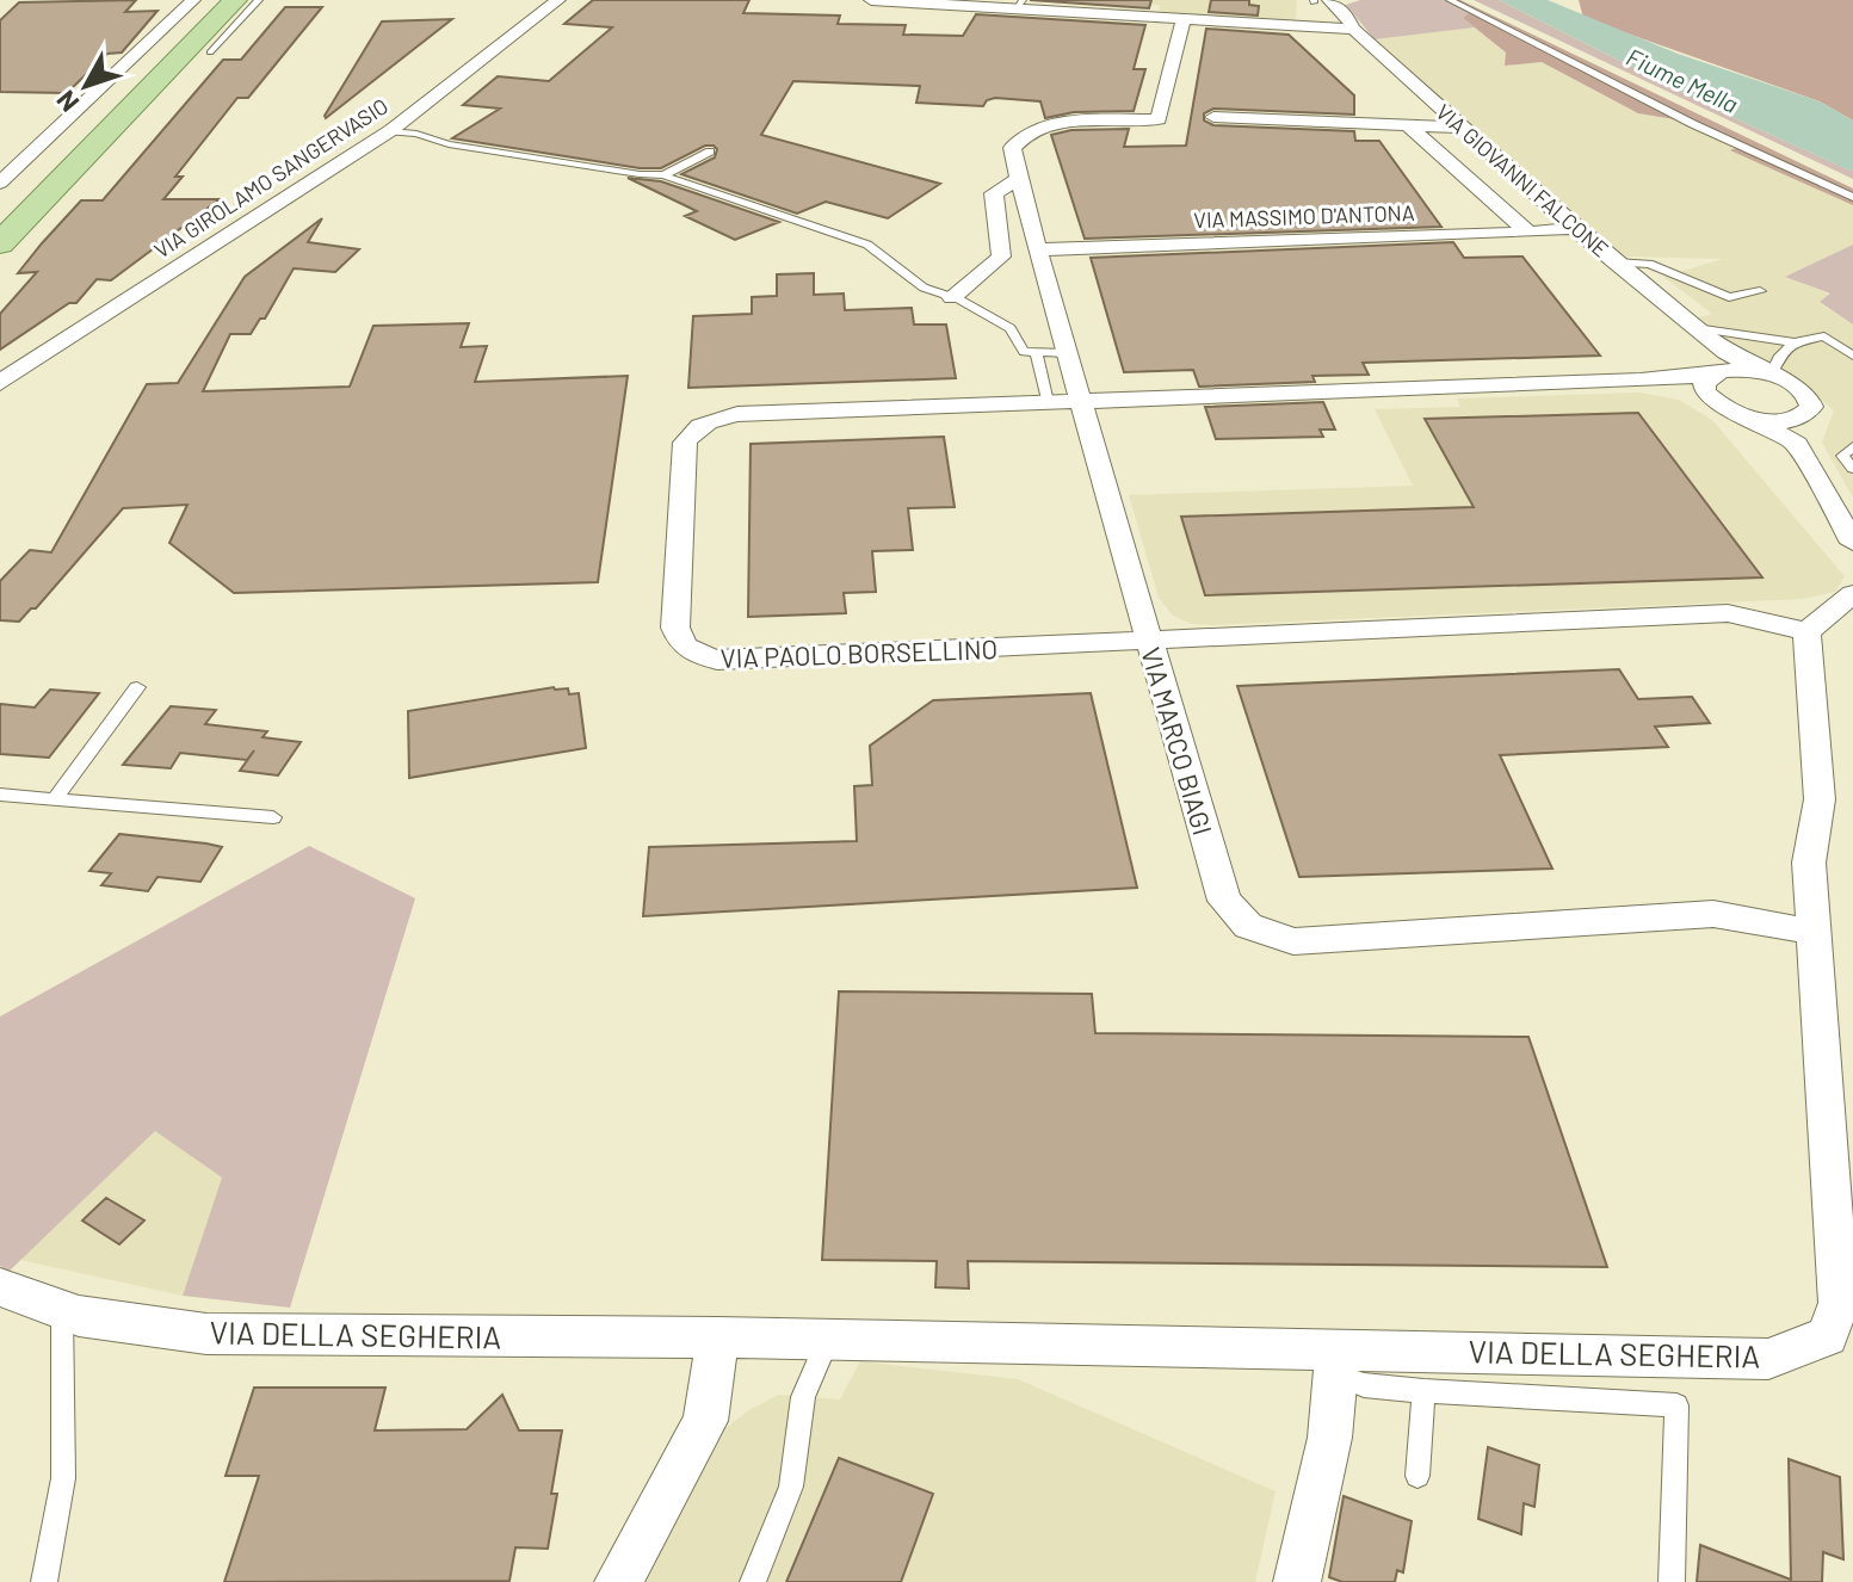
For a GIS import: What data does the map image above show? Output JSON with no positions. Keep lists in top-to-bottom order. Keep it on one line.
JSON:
{"streets":{"street":["VIA GIROLAMO SANGERVASIO","VIA GIOVANNI FALCONE","VIA MASSIMO D'ANTONA","VIA PAOLO BORSELLINO","VIA MARCO BIAGI","VIA DELLA SEGHERIA"]},"crossings":[["VIA GIOVANNI FALCONE","VIA MASSIMO D'ANTONA"],["VIA GIOVANNI FALCONE","VIA PAOLO BORSELLINO"],["VIA MASSIMO D'ANTONA","VIA MARCO BIAGI"],["VIA PAOLO BORSELLINO","VIA MARCO BIAGI"],["VIA MARCO BIAGI","VIA DELLA SEGHERIA"]],"water":["Fiume Mella"],"north":"bottom left"}
